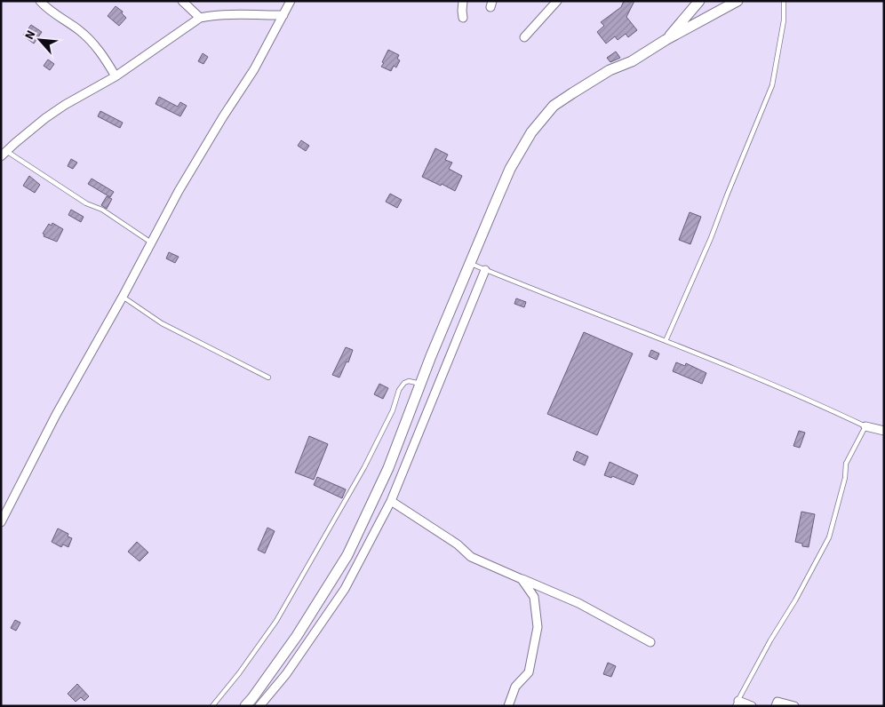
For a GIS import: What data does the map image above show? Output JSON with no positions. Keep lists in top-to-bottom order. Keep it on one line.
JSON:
{"north":"top left"}
